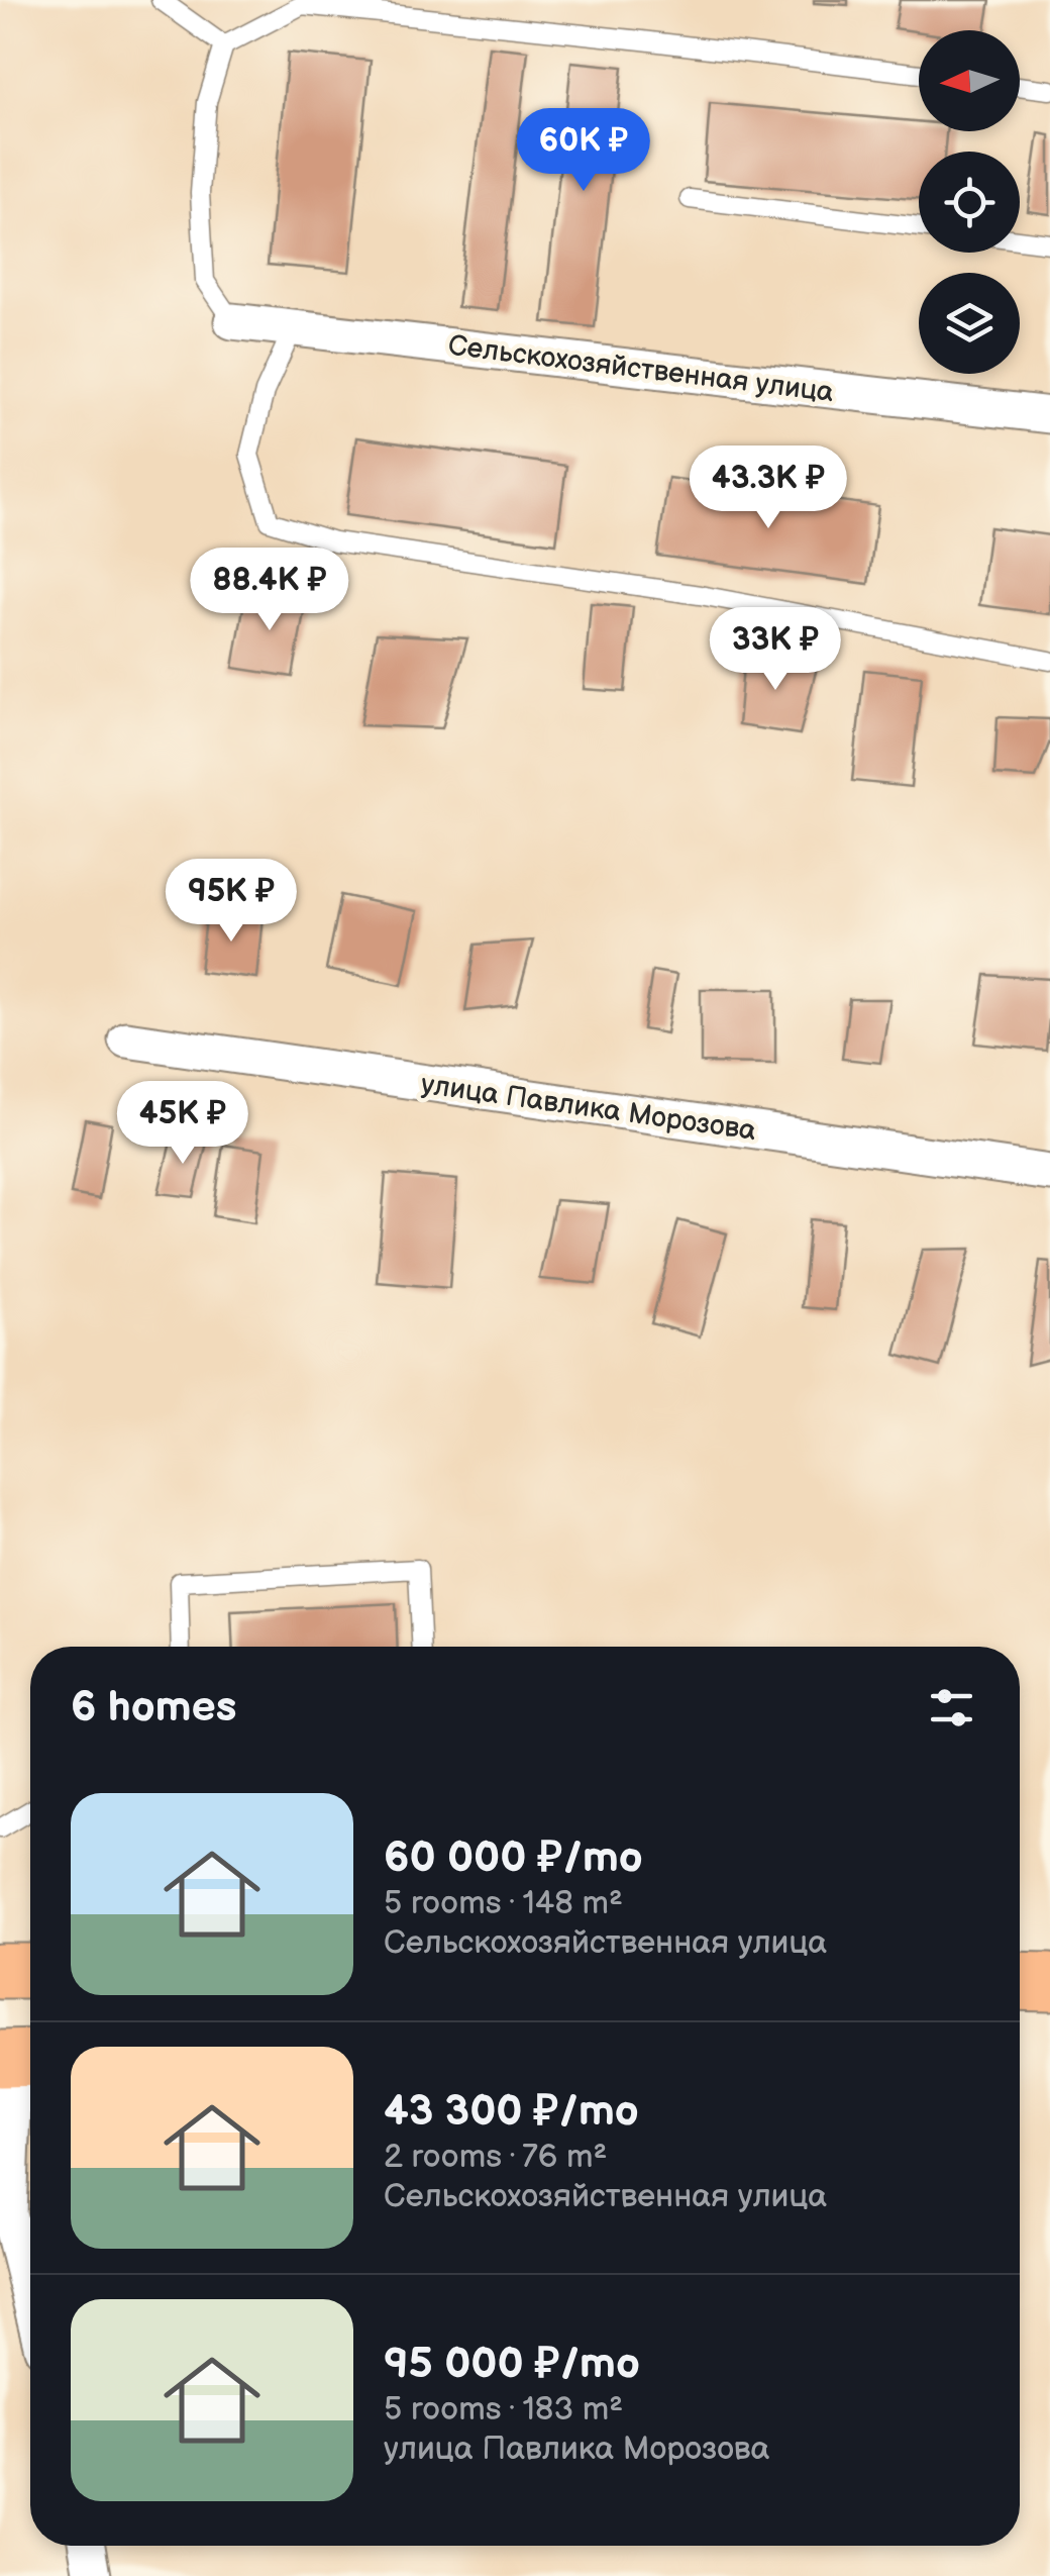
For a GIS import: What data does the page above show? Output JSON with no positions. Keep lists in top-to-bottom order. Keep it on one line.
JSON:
{"streets":{"street":["Сельскохозяйственная улица","улица Павлика Морозова"]},"north":"left","page":{"price":["60K ₽","43.3K ₽","88.4K ₽","33K ₽","95K ₽","45K ₽"],"heading":"6 homes","list":[{"name":"60 000 ₽/mo","note":"5 rooms · 148 m² · Сельскохозяйственная улица"},{"name":"43 300 ₽/mo","note":"2 rooms · 76 m² · Сельскохозяйственная улица"},{"name":"95 000 ₽/mo","note":"5 rooms · 183 m² · улица Павлика Морозова"}]}}
